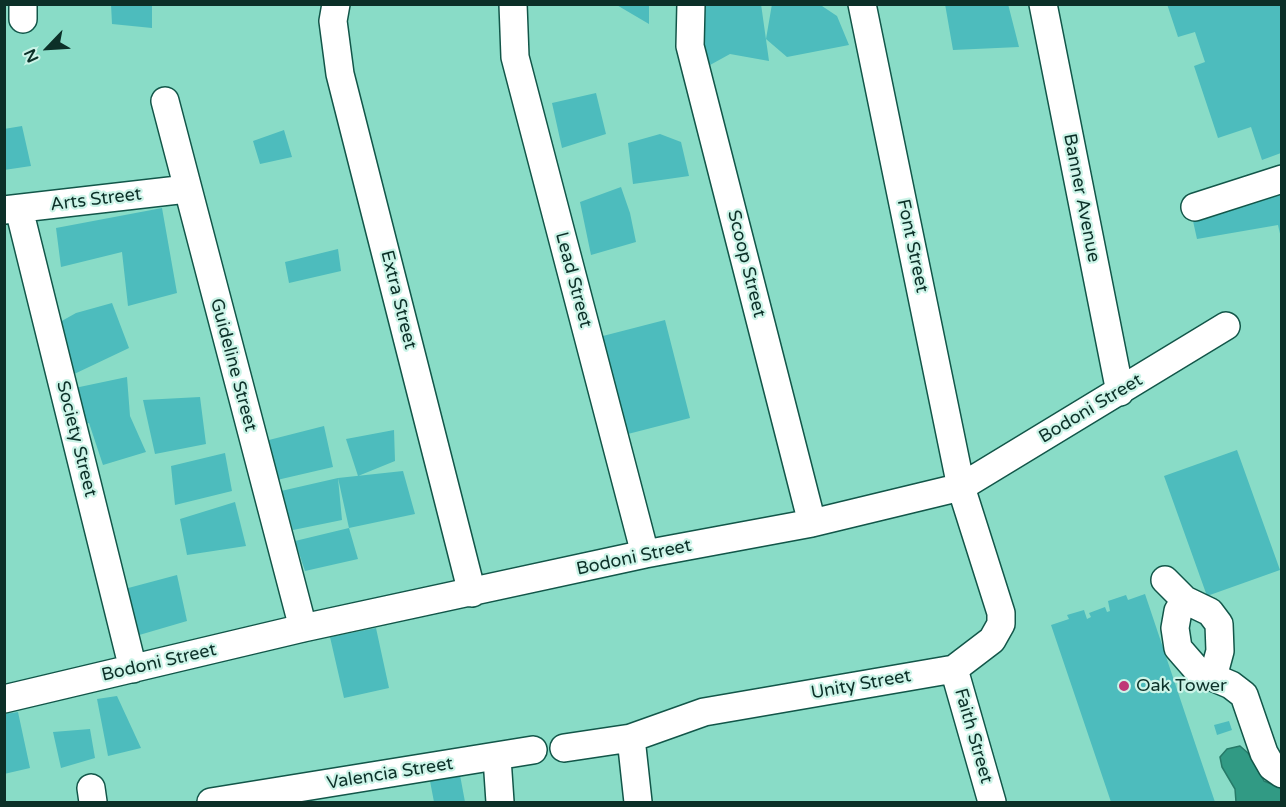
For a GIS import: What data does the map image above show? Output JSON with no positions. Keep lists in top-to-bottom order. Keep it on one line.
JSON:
{"streets":{"street":["Banner Avenue","Arts Street","Font Street","Scoop Street","Lead Street","Extra Street","Guideline Street","Bodoni Street","Society Street","Unity Street","Faith Street","Valencia Street"]},"crossings":[["Banner Avenue","Bodoni Street"],["Arts Street","Guideline Street"],["Arts Street","Society Street"],["Font Street","Bodoni Street"],["Font Street","Unity Street"],["Scoop Street","Bodoni Street"],["Lead Street","Bodoni Street"],["Extra Street","Bodoni Street"],["Guideline Street","Bodoni Street"],["Bodoni Street","Society Street"],["Bodoni Street","Unity Street"],["Unity Street","Faith Street"]],"places":["Oak Tower"],"north":"bottom left"}
